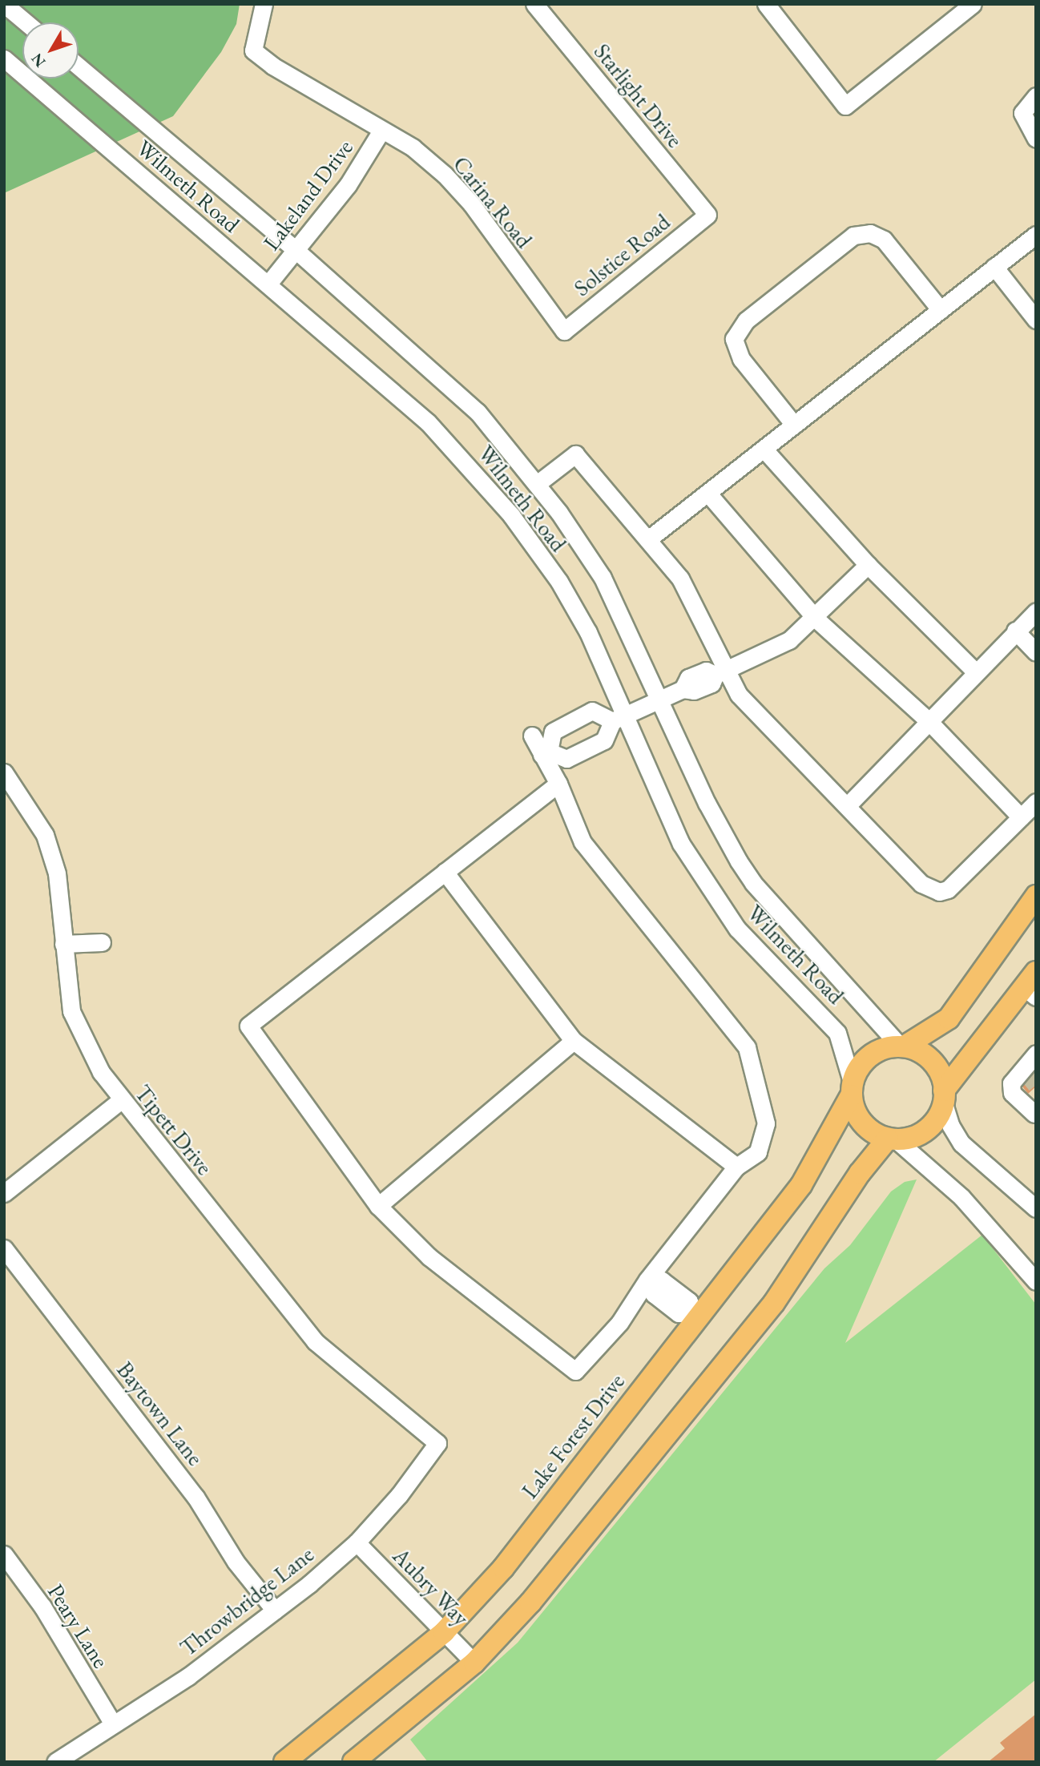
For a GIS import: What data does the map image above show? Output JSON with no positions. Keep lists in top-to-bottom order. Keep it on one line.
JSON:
{"streets":{"main road":["Lake Forest Drive"],"street":["Starlight Drive","Wilmeth Road","Lakeland Drive","Carina Road","Solstice Road","Tipett Drive","Baytown Lane","Aubry Way","Throwbridge Lane","Peary Lane"]},"crossings":[["Starlight Drive","Solstice Road"],["Wilmeth Road","Lakeland Drive"],["Wilmeth Road","Lake Forest Drive"],["Lakeland Drive","Carina Road"],["Carina Road","Solstice Road"],["Tipett Drive","Throwbridge Lane"],["Baytown Lane","Throwbridge Lane"],["Lake Forest Drive","Aubry Way"],["Aubry Way","Throwbridge Lane"],["Throwbridge Lane","Peary Lane"]],"north":"bottom left"}
